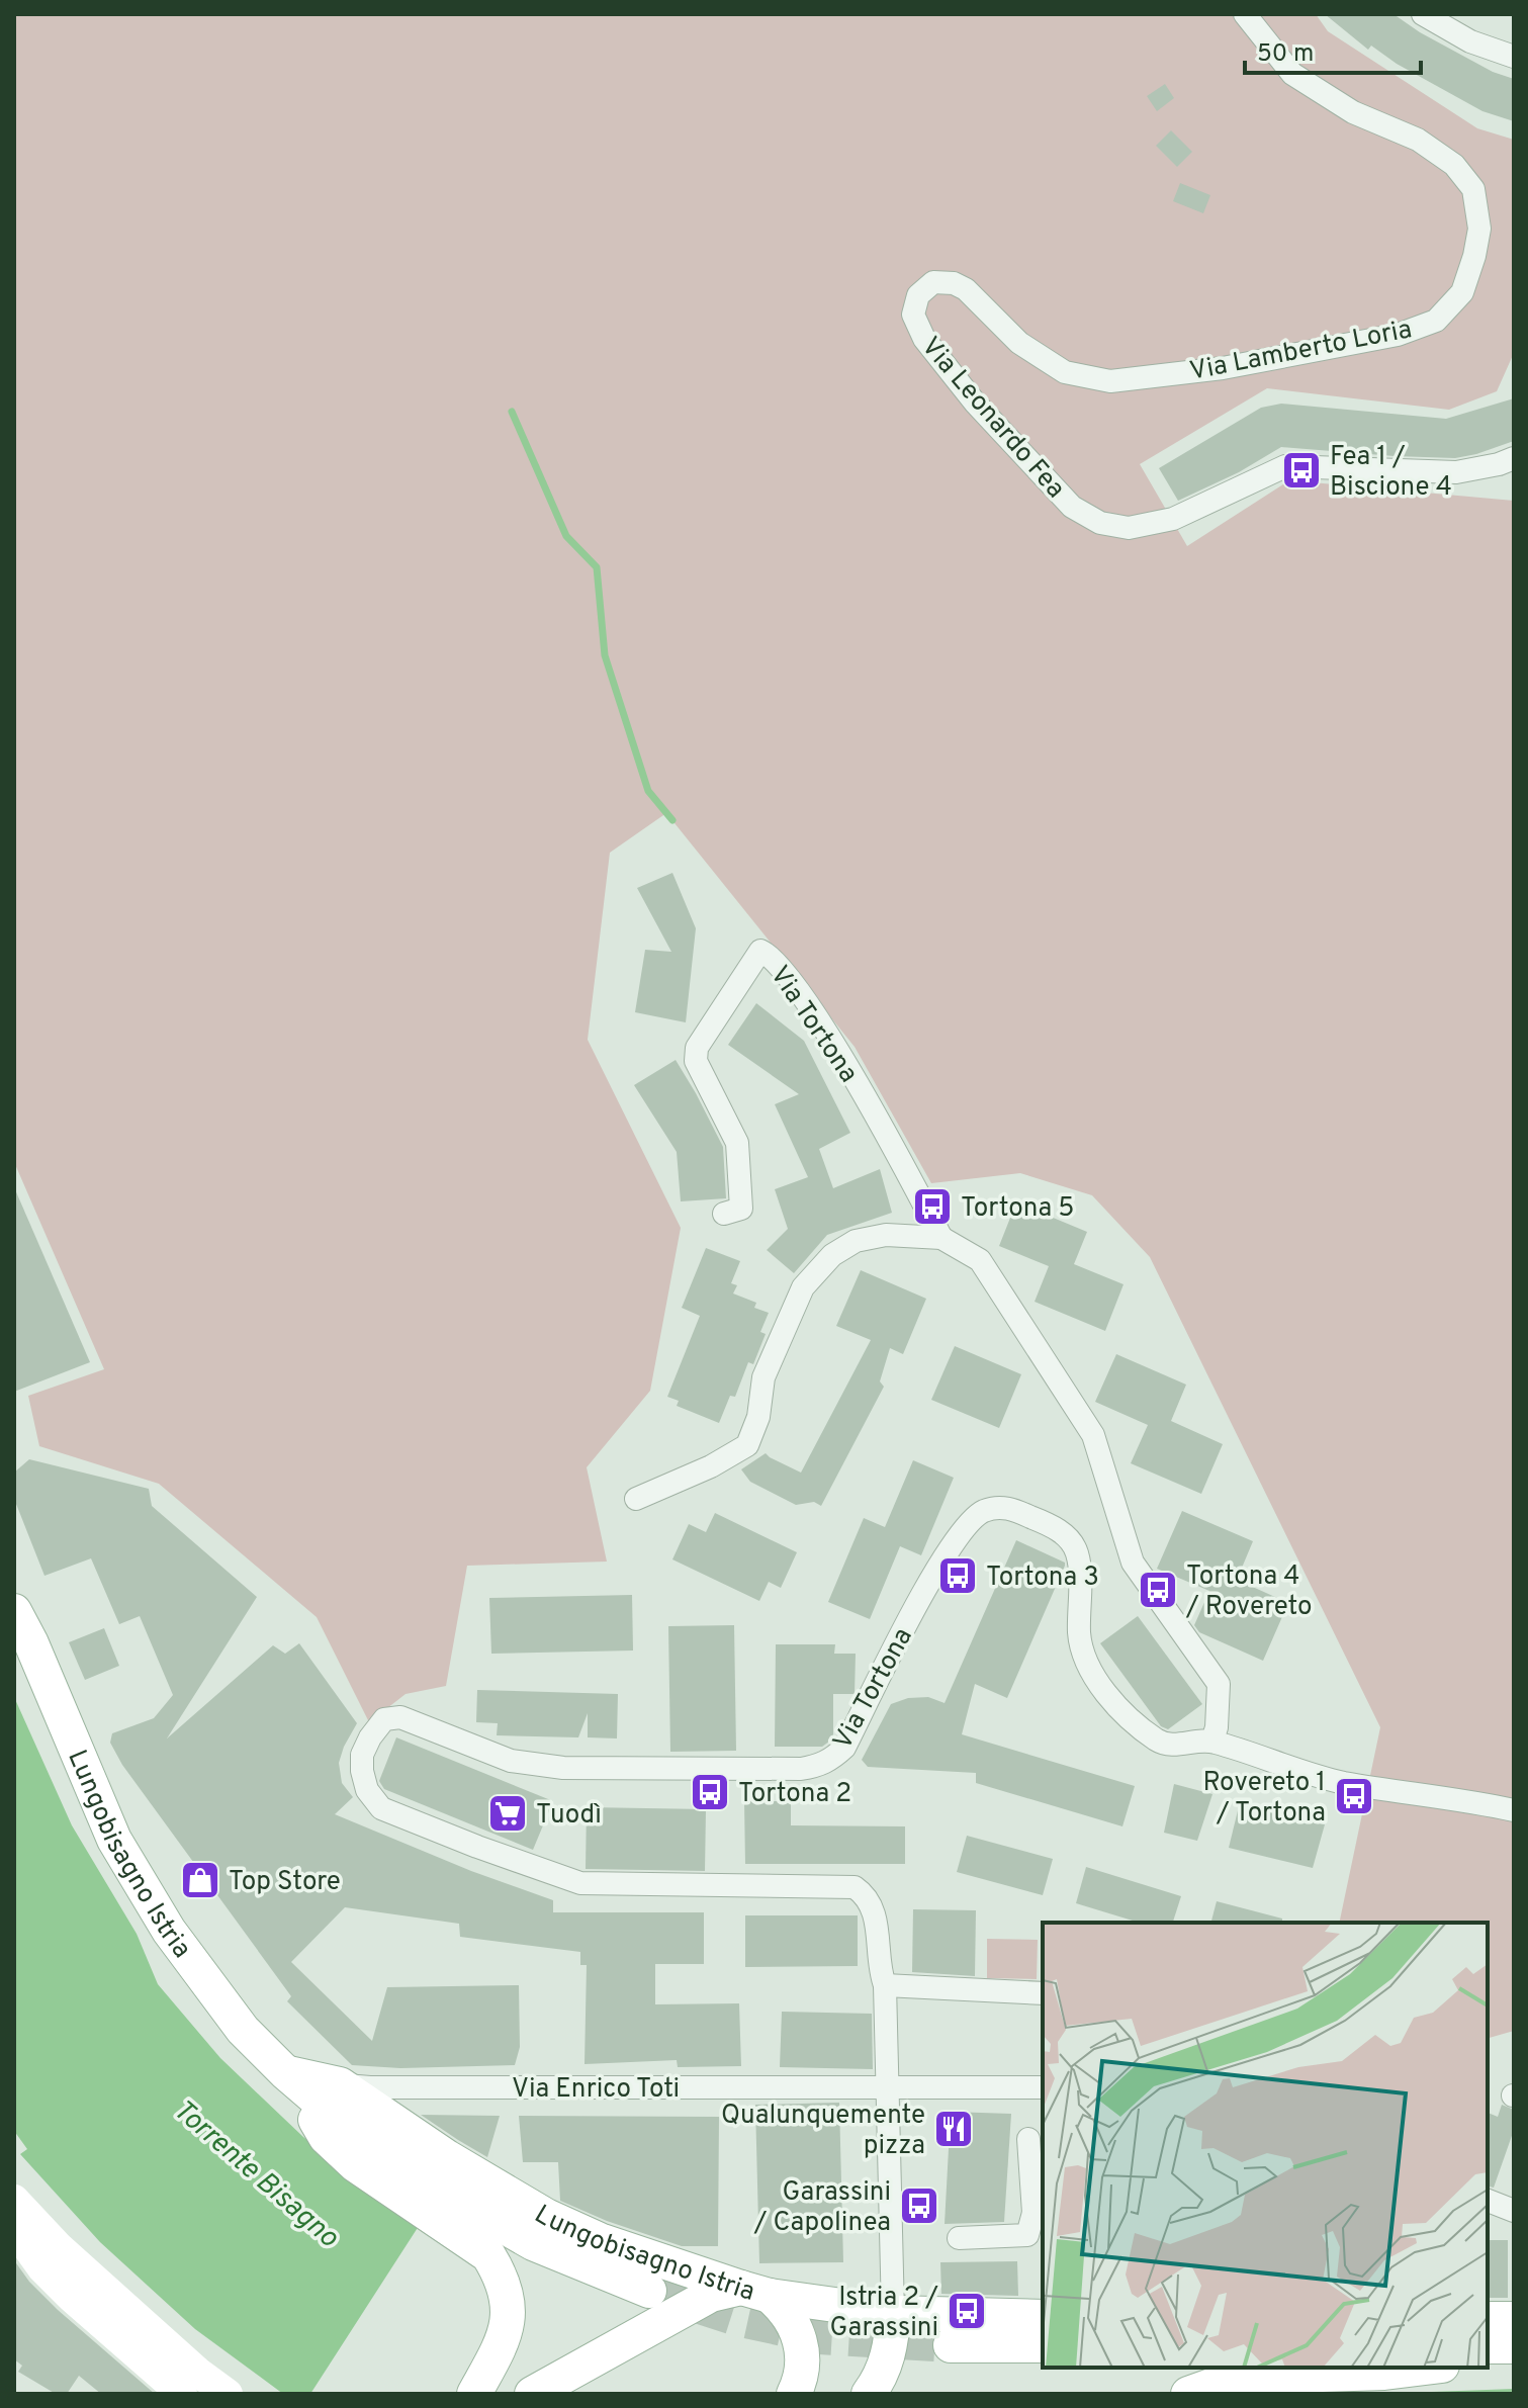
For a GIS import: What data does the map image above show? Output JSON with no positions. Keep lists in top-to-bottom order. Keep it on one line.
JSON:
{"streets":{"main road":["Lungobisagno Istria"],"street":["Via Lamberto Loria","Via Leonardo Fea","Via Tortona","Via Enrico Toti"]},"crossings":[["Via Lamberto Loria","Via Leonardo Fea"],["Via Tortona","Lungobisagno Istria"],["Via Tortona","Via Enrico Toti"],["Lungobisagno Istria","Via Enrico Toti"]],"water":["Torrente Bisagno"],"places":{"bus stop":["Fea 1 / Biscione 4","Tortona 5","Tortona 3","Tortona 4 / Rovereto","Tortona 2","Rovereto 1 / Tortona","Garassini / Capolinea","Istria 2 / Garassini"],"supermarket":["Tuodì"],"shop":["Top Store"],"restaurant":["Qualunquemente pizza"]},"scale_bar":"50 m"}
